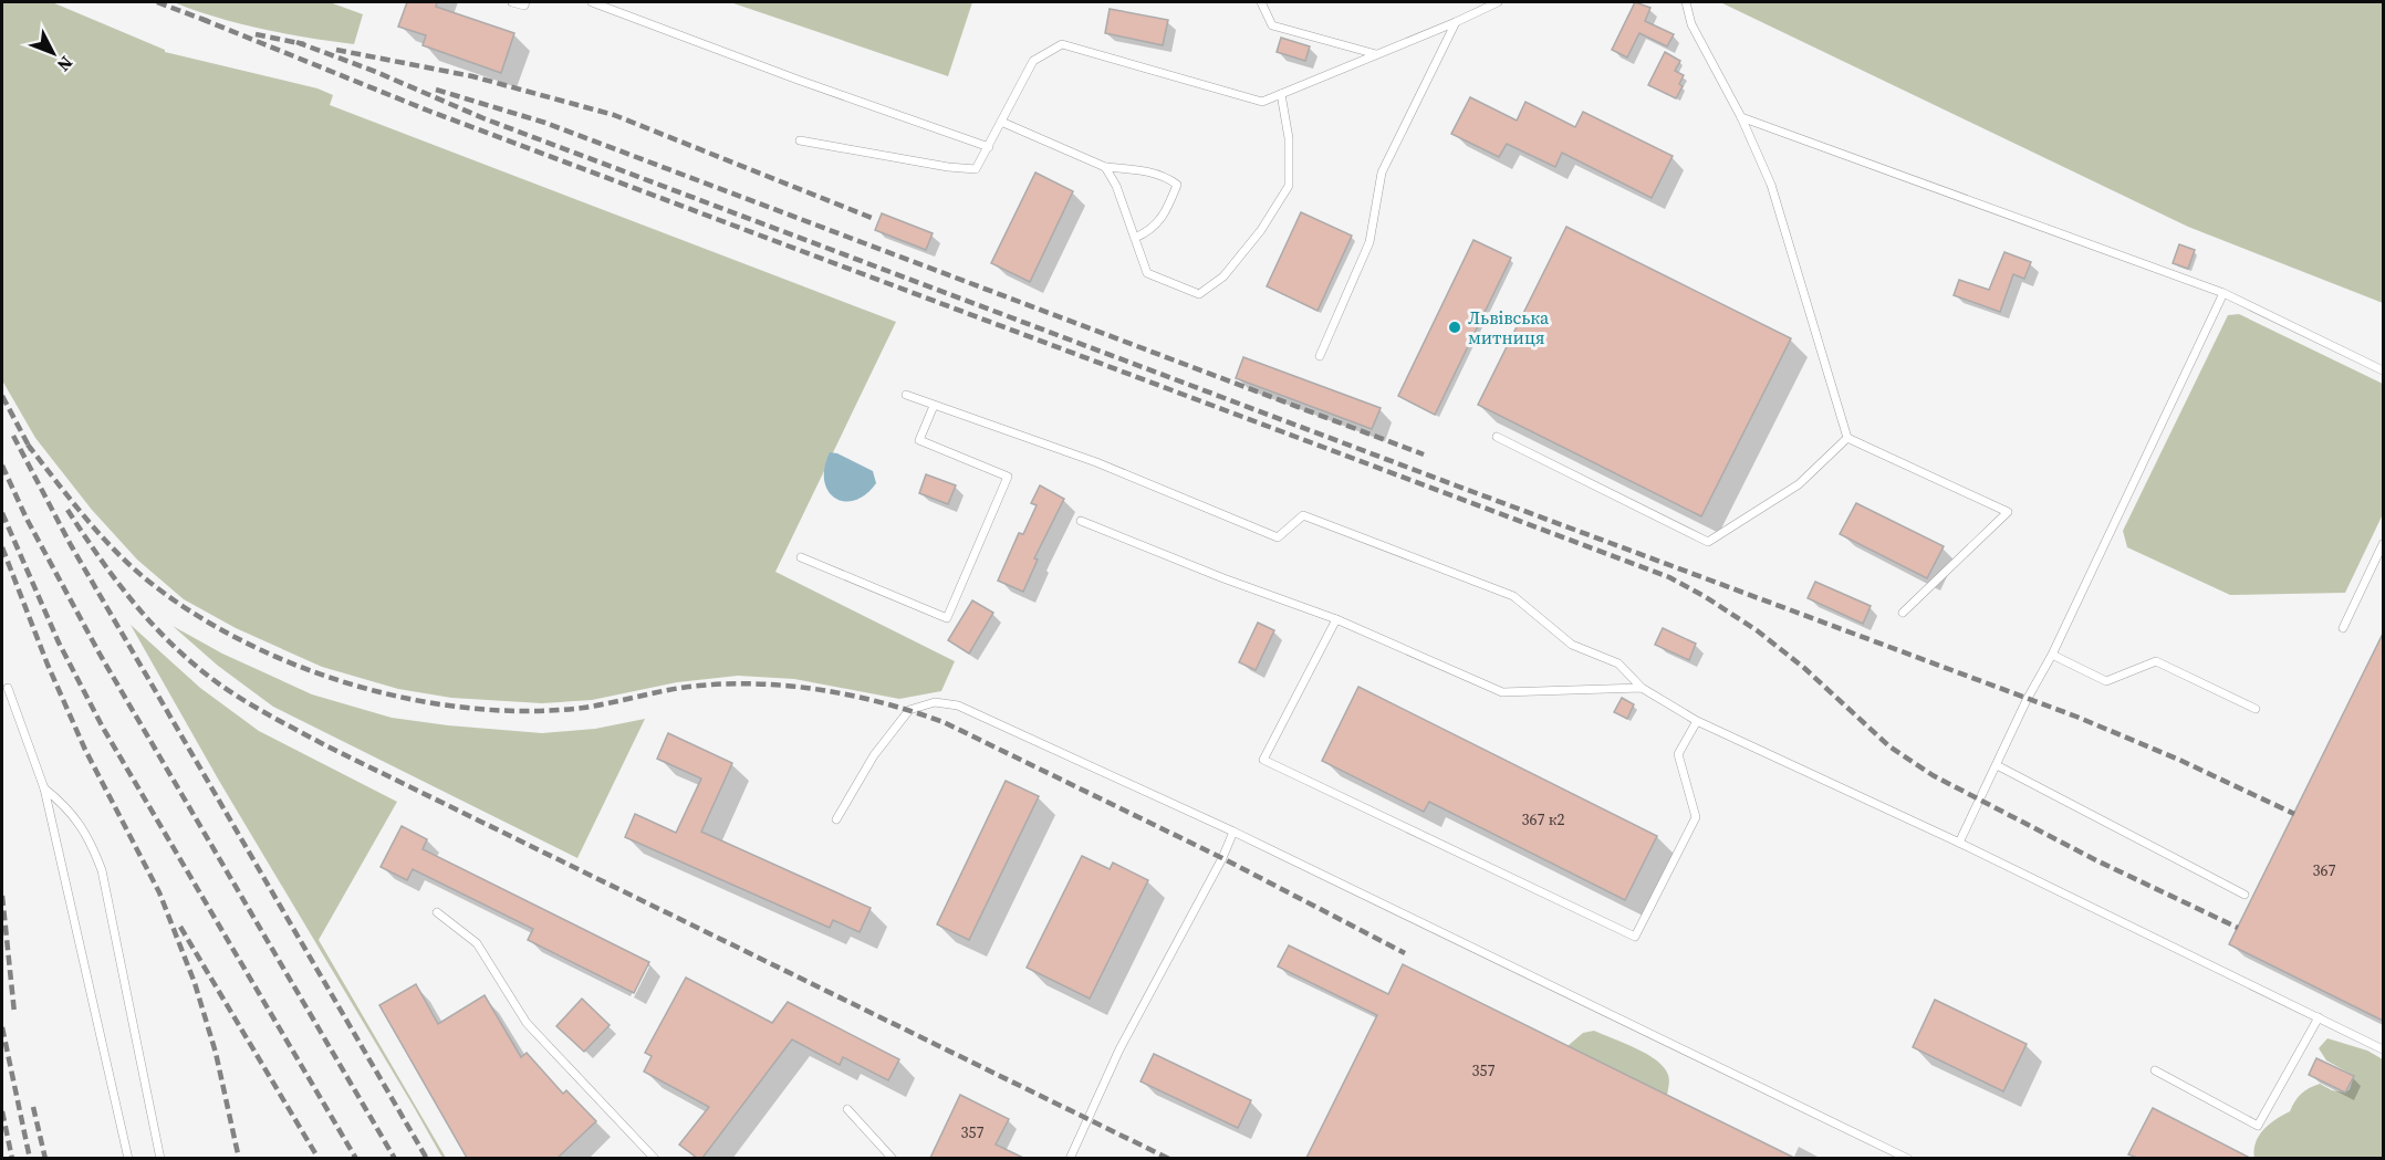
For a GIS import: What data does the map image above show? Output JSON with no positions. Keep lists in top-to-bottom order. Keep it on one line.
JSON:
{"places":["Львівська митниця"],"house_numbers":["367 к2","367","357","357"],"north":"bottom right"}
